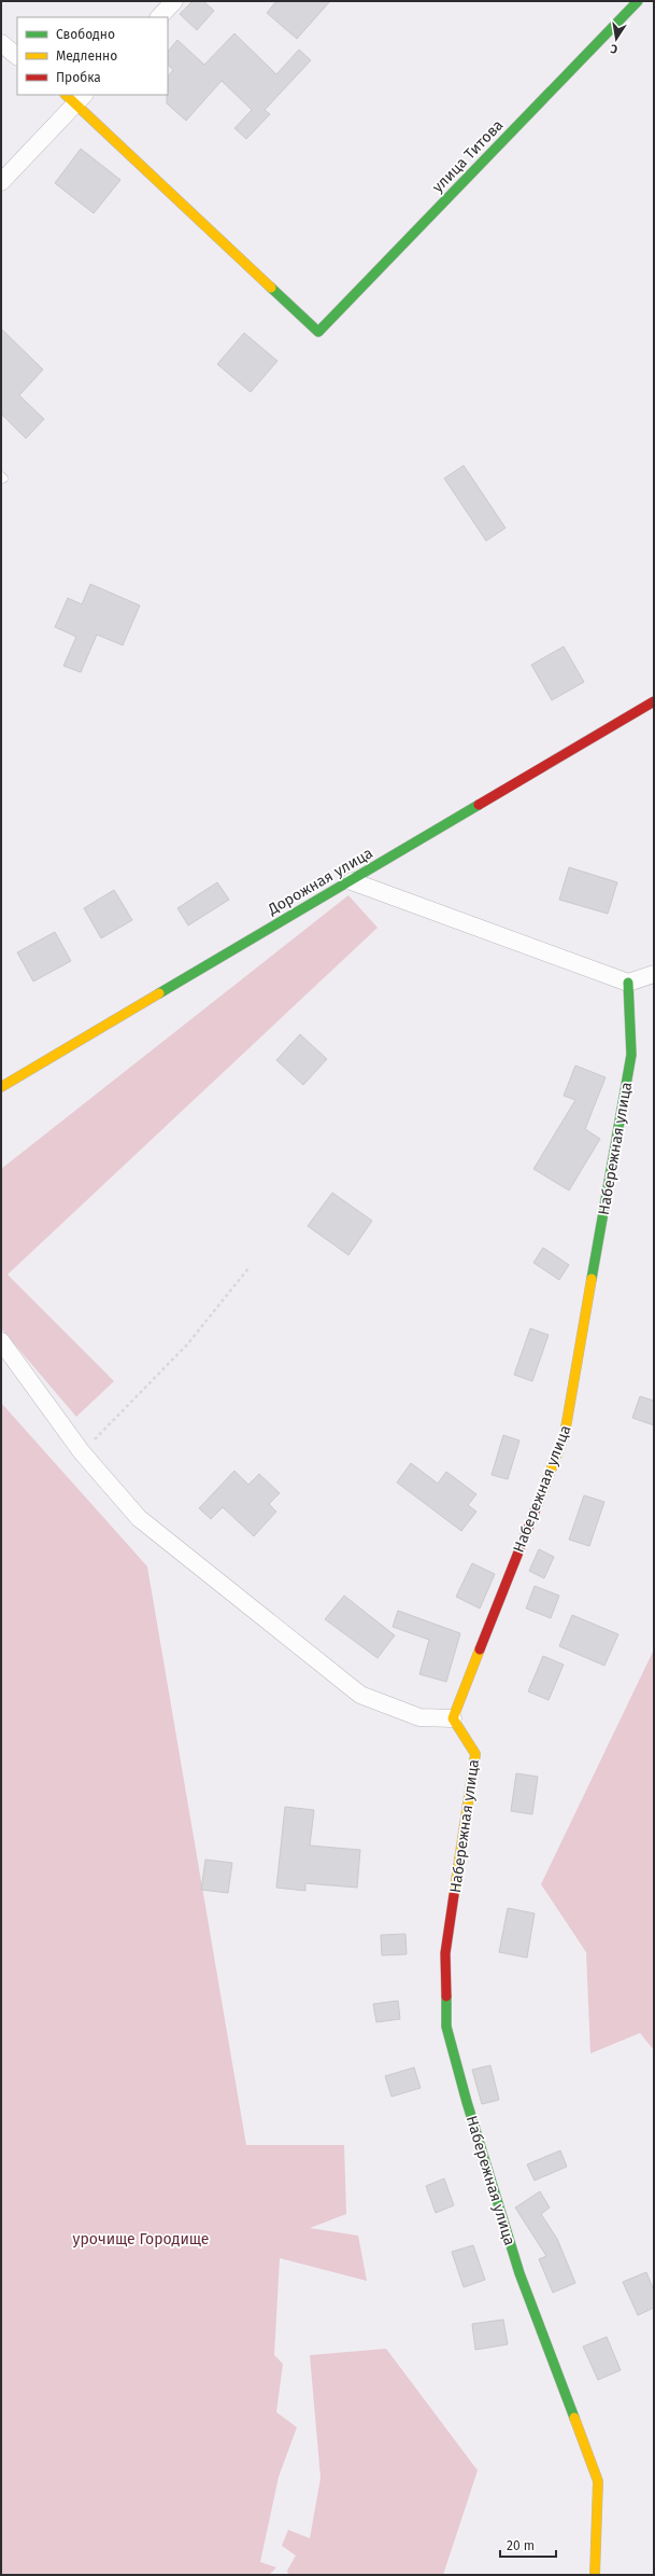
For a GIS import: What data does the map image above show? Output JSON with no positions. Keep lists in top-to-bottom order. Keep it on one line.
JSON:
{"streets":{"street":["улица Титова","Дорожная улица","Набережная улица"]},"parks":["урочище Городище"],"legend":["Свободно","Медленно","Пробка"],"scale_bar":"20 m","north":"bottom"}
